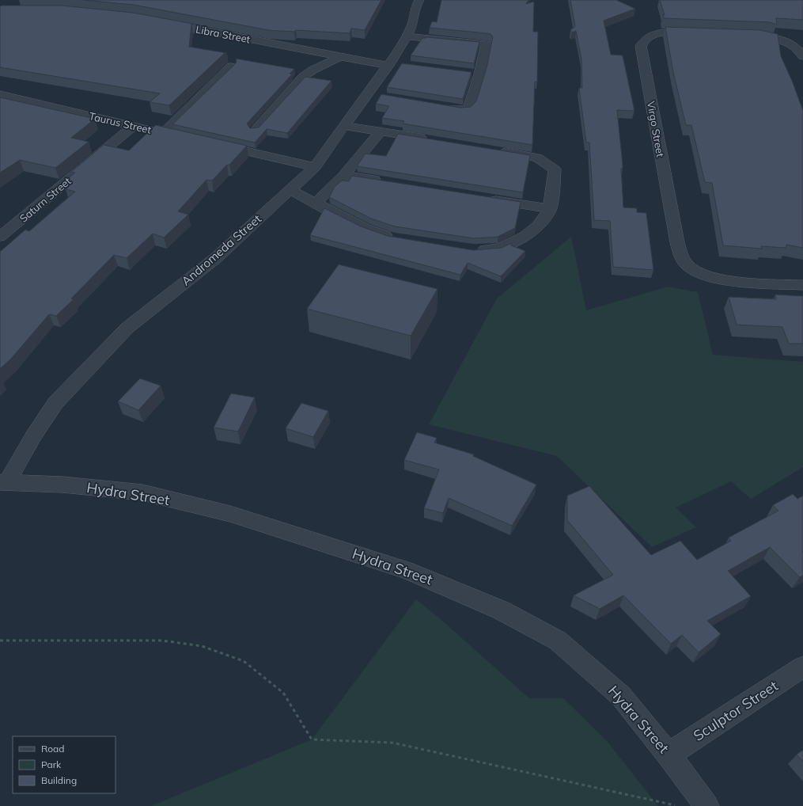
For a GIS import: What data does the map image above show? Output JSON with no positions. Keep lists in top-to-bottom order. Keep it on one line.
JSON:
{"streets":{"street":["Libra Street","Taurus Street","Virgo Street","Saturn Street","Andromeda Street","Hydra Street","Sculptor Street"]},"crossings":[["Libra Street","Andromeda Street"],["Taurus Street","Saturn Street"],["Andromeda Street","Hydra Street"],["Hydra Street","Sculptor Street"]],"legend":["Road","Park","Building"]}
